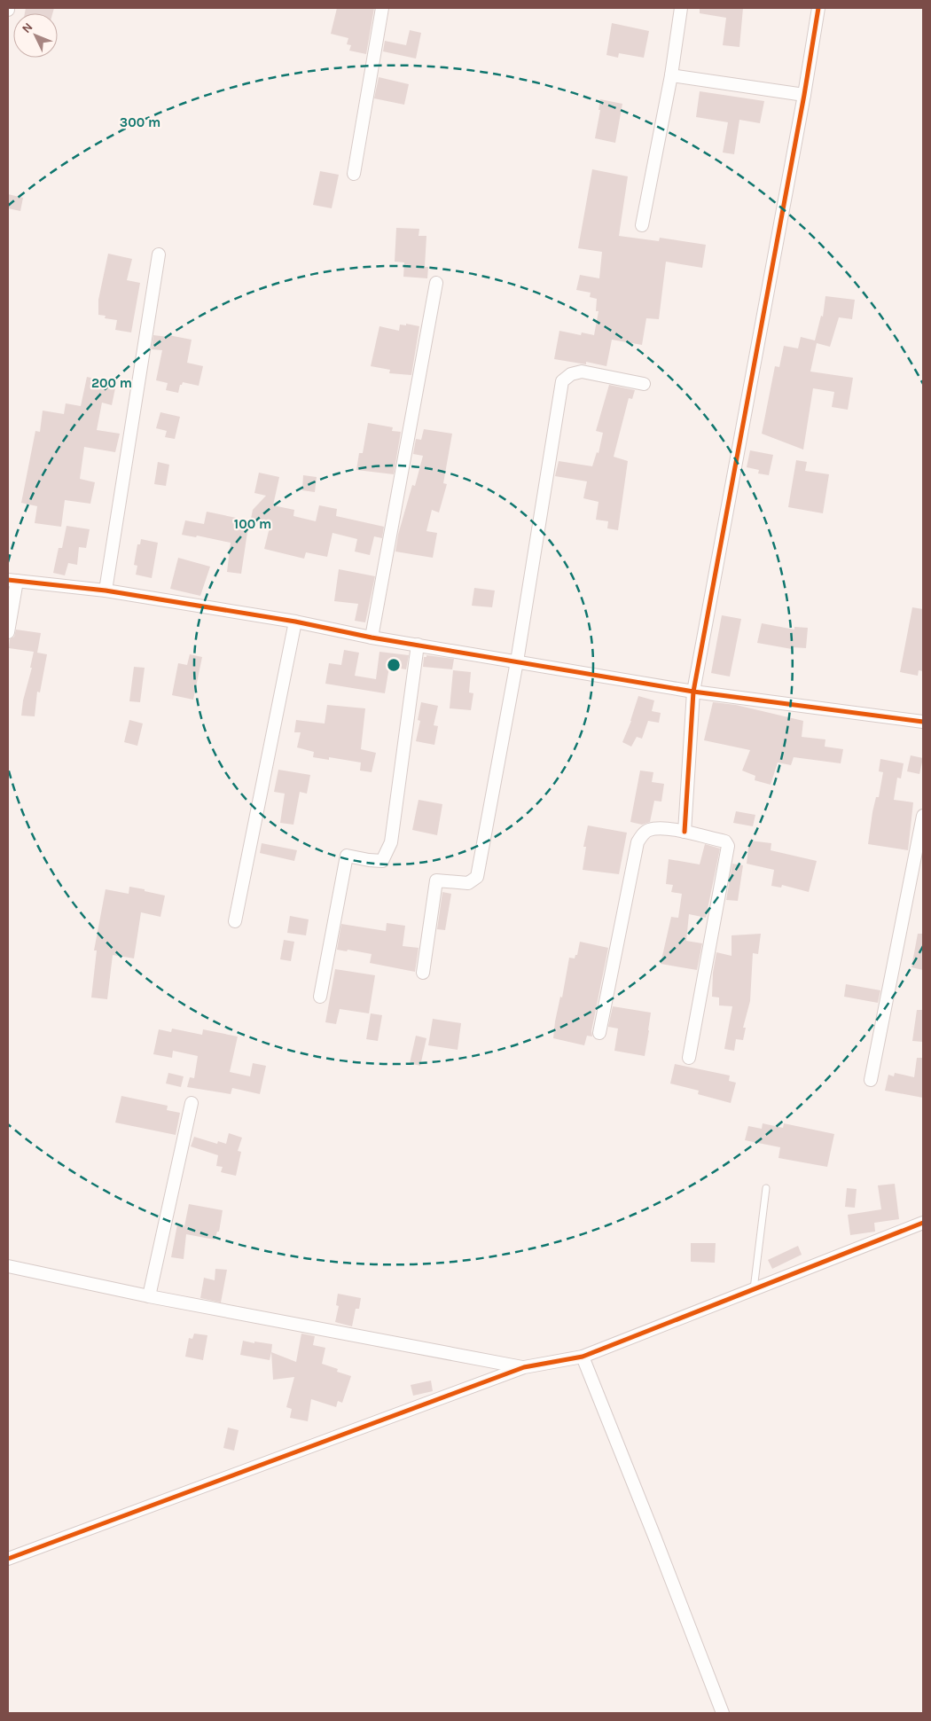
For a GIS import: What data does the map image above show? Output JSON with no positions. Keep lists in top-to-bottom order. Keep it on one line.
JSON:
{"north":"top left","rings":["300 m","200 m","100 m"]}
